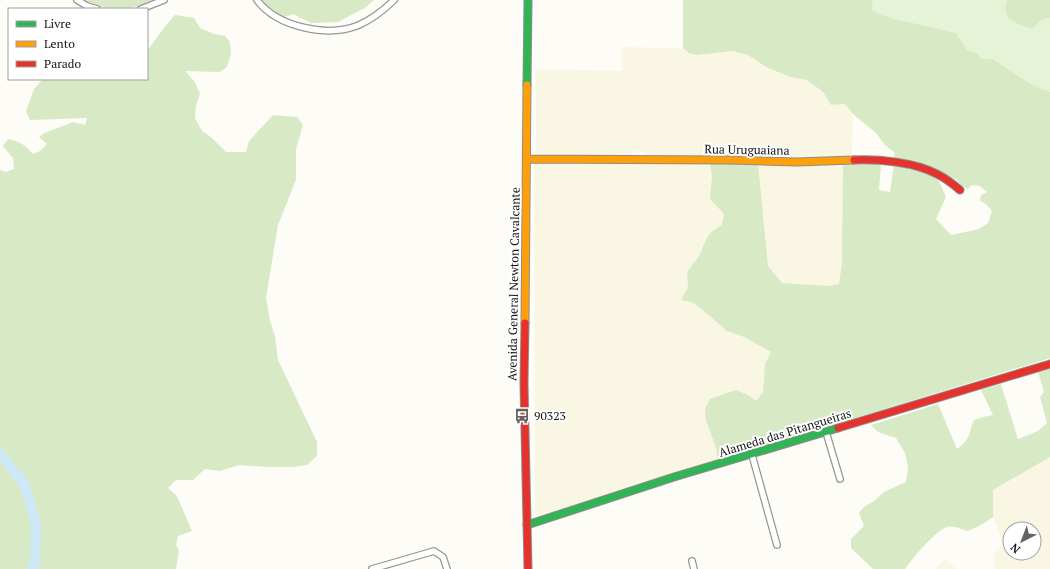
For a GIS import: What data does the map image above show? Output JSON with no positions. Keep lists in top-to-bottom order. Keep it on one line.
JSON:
{"streets":{"street":["Rua Uruguaiana","Avenida General Newton Cavalcante","Alameda das Pitangueiras"]},"crossings":[["Rua Uruguaiana","Avenida General Newton Cavalcante"],["Avenida General Newton Cavalcante","Alameda das Pitangueiras"]],"places":{"bus stop":["90323"]},"legend":["Livre","Lento","Parado"],"north":"bottom left"}
